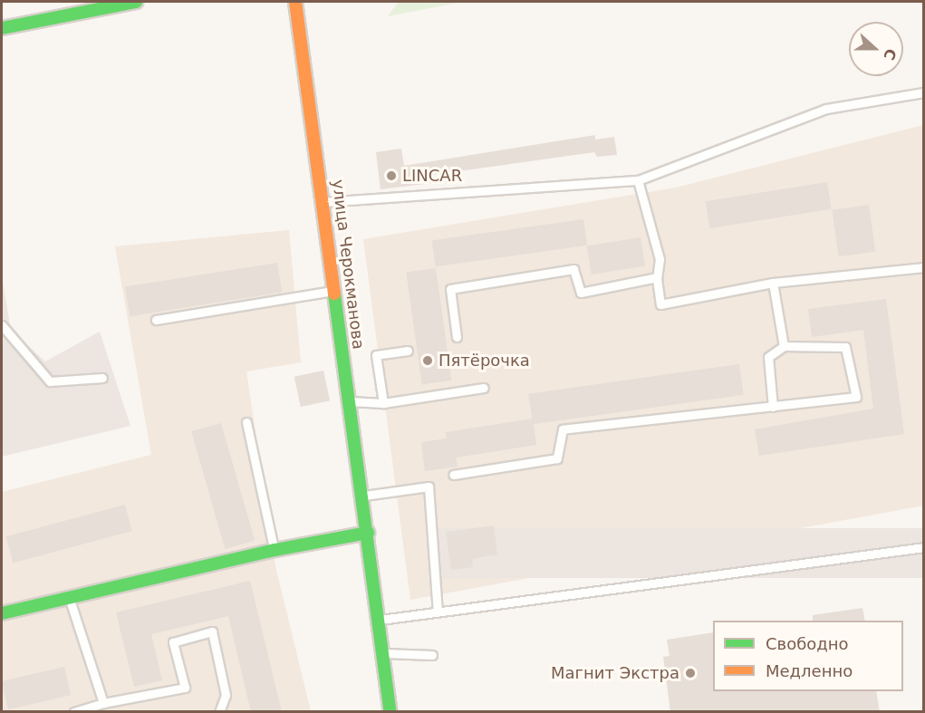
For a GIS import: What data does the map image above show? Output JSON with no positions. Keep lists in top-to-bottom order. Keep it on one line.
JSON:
{"streets":{"main road":["улица Черокманова"]},"places":["LINCAR","Пятёрочка","Магнит Экстра"],"legend":["Свободно","Медленно"],"north":"right"}
